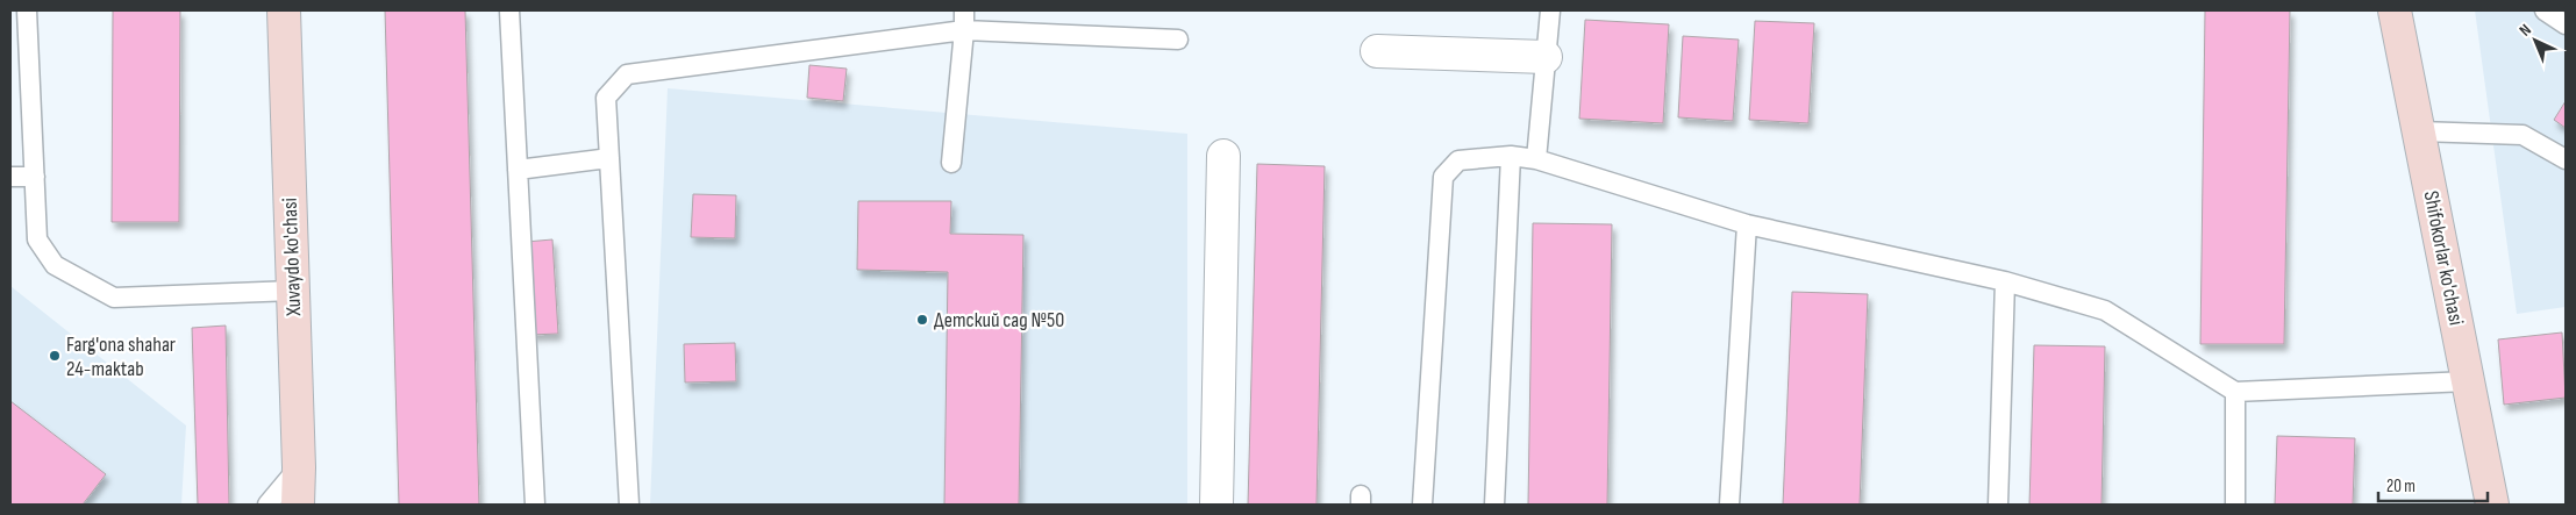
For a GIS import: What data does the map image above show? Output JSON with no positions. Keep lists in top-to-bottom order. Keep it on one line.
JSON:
{"streets":{"street":["Xuvaydo ko'chasi","Shifokorlar ko'chasi"]},"places":["Детский сад №50","Farg'ona shahar 24-maktab"],"scale_bar":"20 m","north":"top left"}
